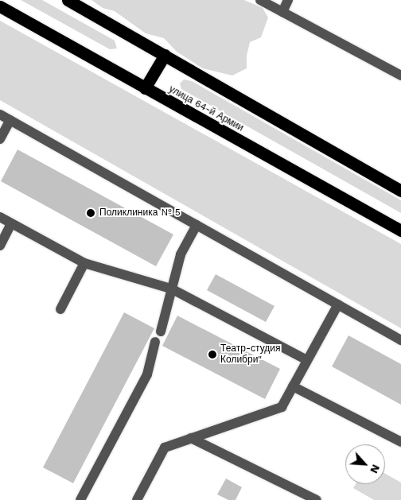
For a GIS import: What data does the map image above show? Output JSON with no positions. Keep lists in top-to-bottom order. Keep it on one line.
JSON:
{"streets":{"highway":["улица 64-й Армии"]},"places":["Поликлиника № 5","Театр-студия Колибри\""],"north":"bottom right"}
